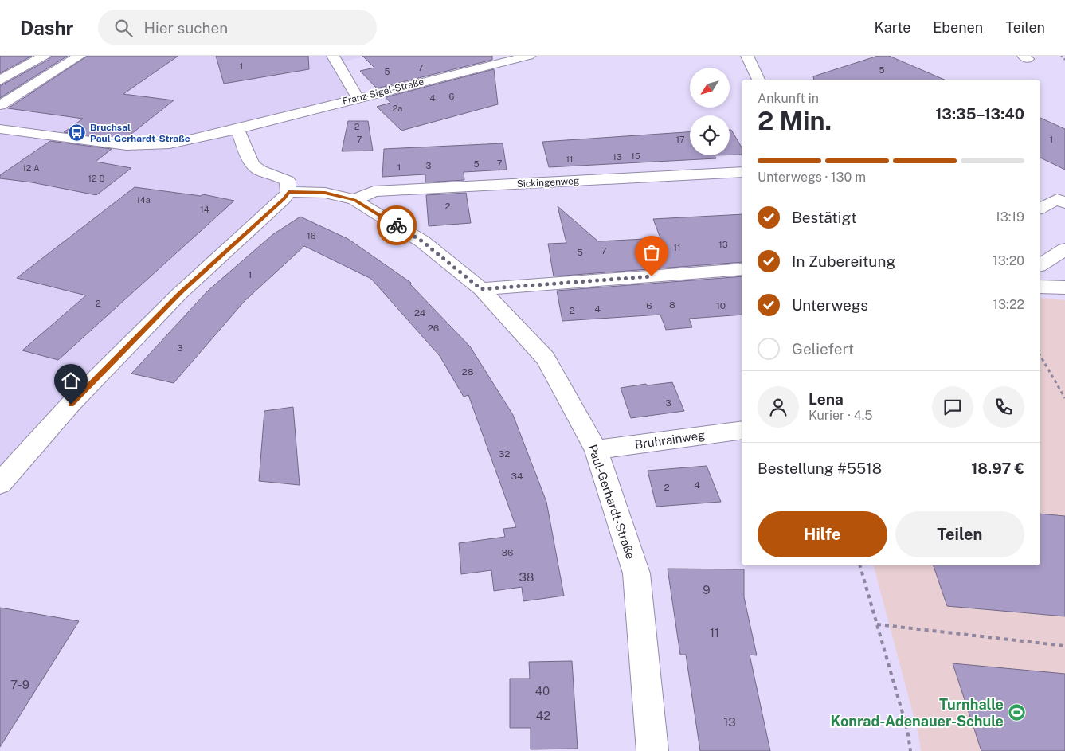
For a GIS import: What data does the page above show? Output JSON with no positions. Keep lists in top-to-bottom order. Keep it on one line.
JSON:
{"streets":{"street":["Franz-Sigel-Straße","Sickingenweg","Bruhrainweg","Paul-Gerhardt-Straße"]},"crossings":[["Sickingenweg","Paul-Gerhardt-Straße"],["Bruhrainweg","Paul-Gerhardt-Straße"]],"places":{"bus stop":["Bruchsal Paul-Gerhardt-Straße"],"sports":["Turnhalle Konrad-Adenauer-Schule"]},"house_numbers":["1","7","5","5","6","4","2a","2","7","17","1","15","13","11","7","5","3","1","12 A","12 B","14a","2","14","16","13","11","7","5","1","2","8","6","10","4","2","24","26","3","28","3","32","34","4","2","36","38","9","11","7-9","40","42","13"],"north":"bottom left","page":{"header":"Dashr","search":"Hier suchen","nav":["Karte","Ebenen","Teilen"],"heading":["2 Min.","Ankunft in","13:35–13:40"],"panel":["Lena","Kurier · 4.5","Bestellung #5518","18.97 €"],"bar":"Unterwegs · 130 m","list":[["Bestätigt","13:19"],["In Zubereitung","13:20"],["Unterwegs","13:22"],"Geliefert"],"buttons":["Hilfe","Teilen"]}}
